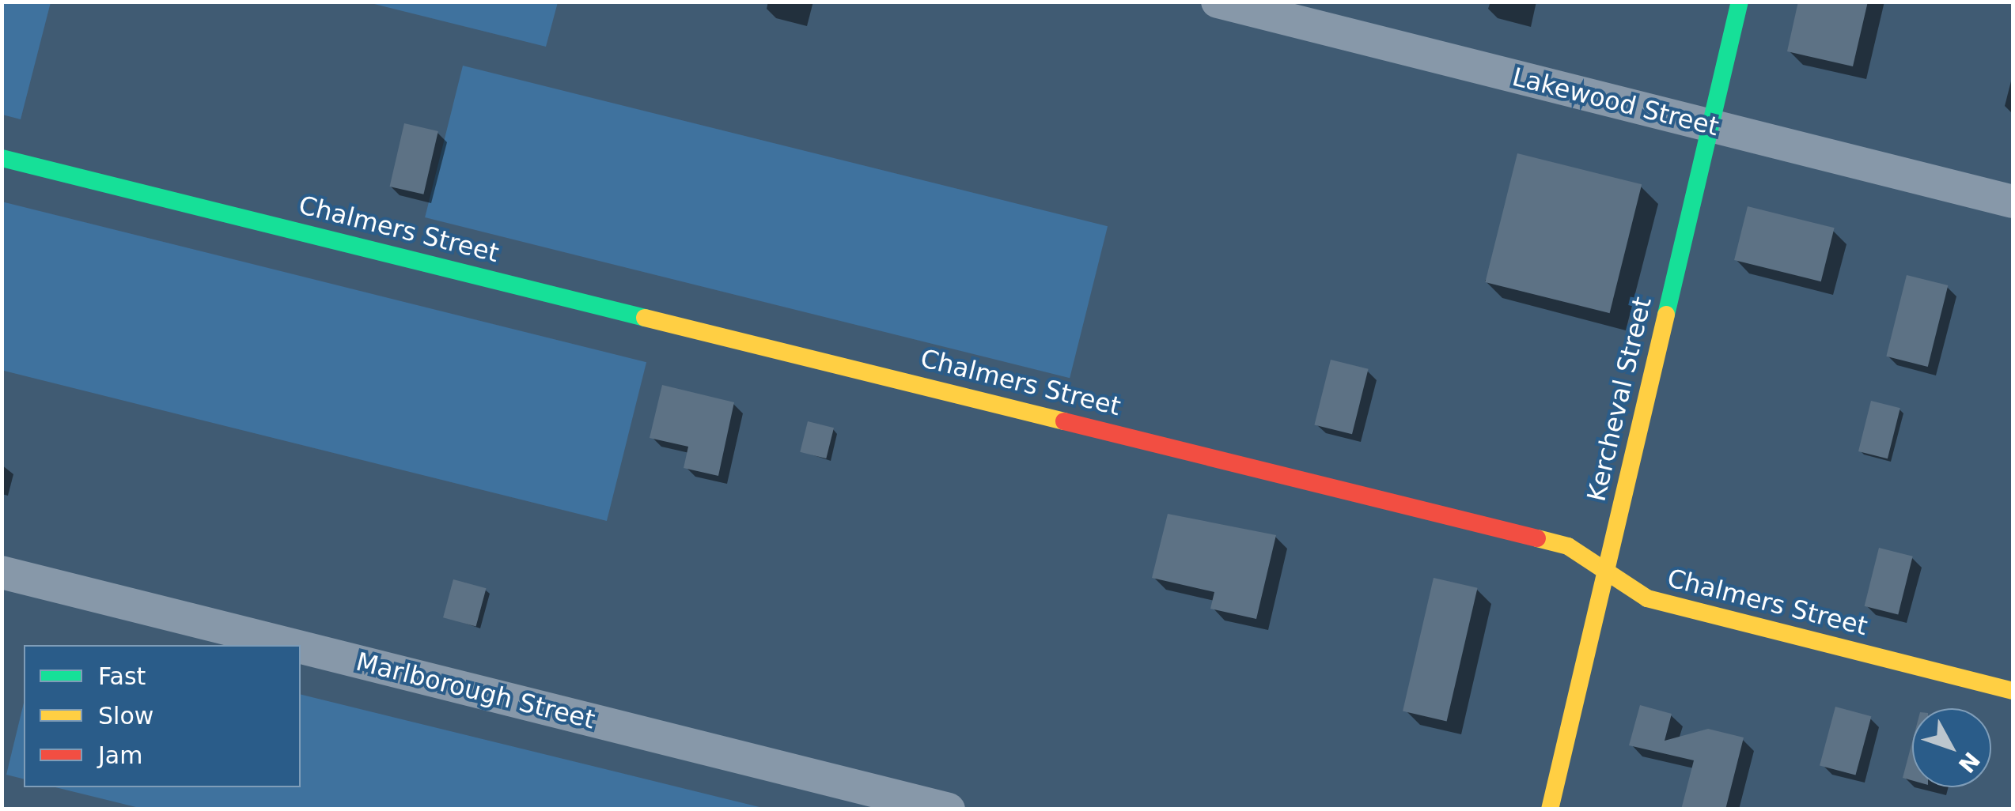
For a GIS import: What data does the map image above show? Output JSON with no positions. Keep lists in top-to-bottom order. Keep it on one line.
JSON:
{"streets":{"street":["Lakewood Street","Chalmers Street","Kercheval Street","Marlborough Street"]},"crossings":[["Lakewood Street","Kercheval Street"],["Chalmers Street","Kercheval Street"]],"legend":["Fast","Slow","Jam"],"north":"bottom right"}
